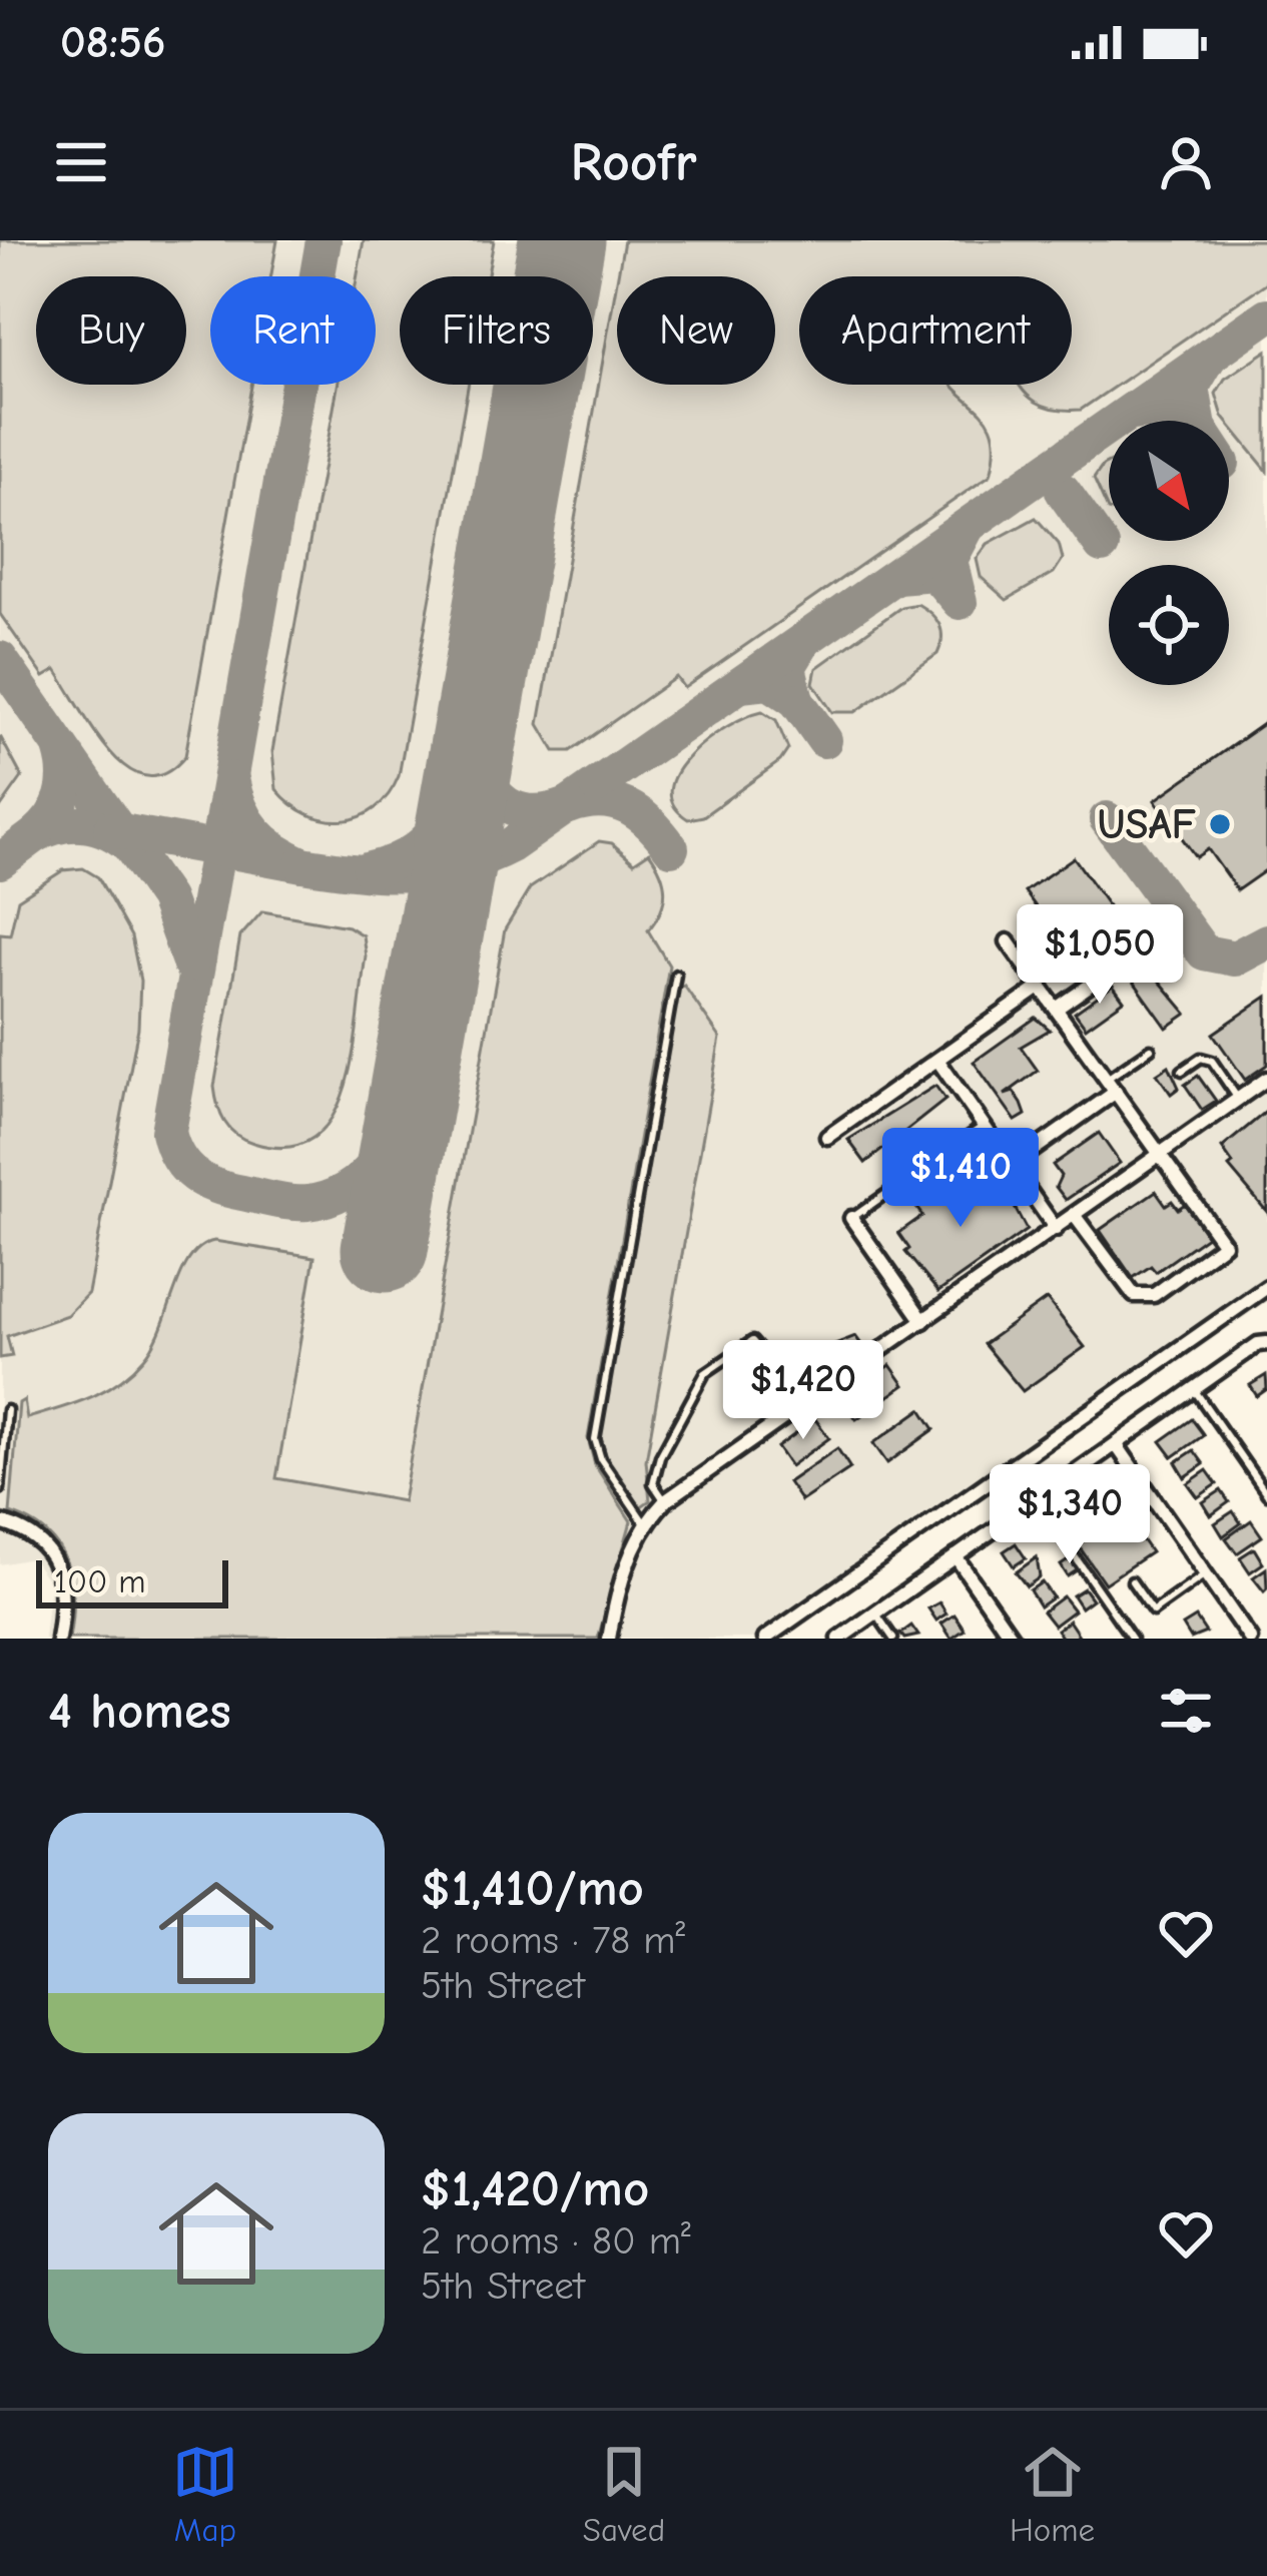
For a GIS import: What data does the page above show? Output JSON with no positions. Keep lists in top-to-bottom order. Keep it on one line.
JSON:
{"places":["USAF"],"scale_bar":"100 m","north":"bottom right","page":{"status":"08:56","header":"Roofr","chip":["Buy","Rent","Filters","New","Apartment"],"price":["$1,050","$1,410","$1,420","$1,340"],"scale":"100 m","heading":"4 homes","list":[{"name":"$1,410/mo","note":"2 rooms · 78 m² · 5th Street"},{"name":"$1,420/mo","note":"2 rooms · 80 m² · 5th Street"}],"tabs":["Map","Saved","Home"]}}
